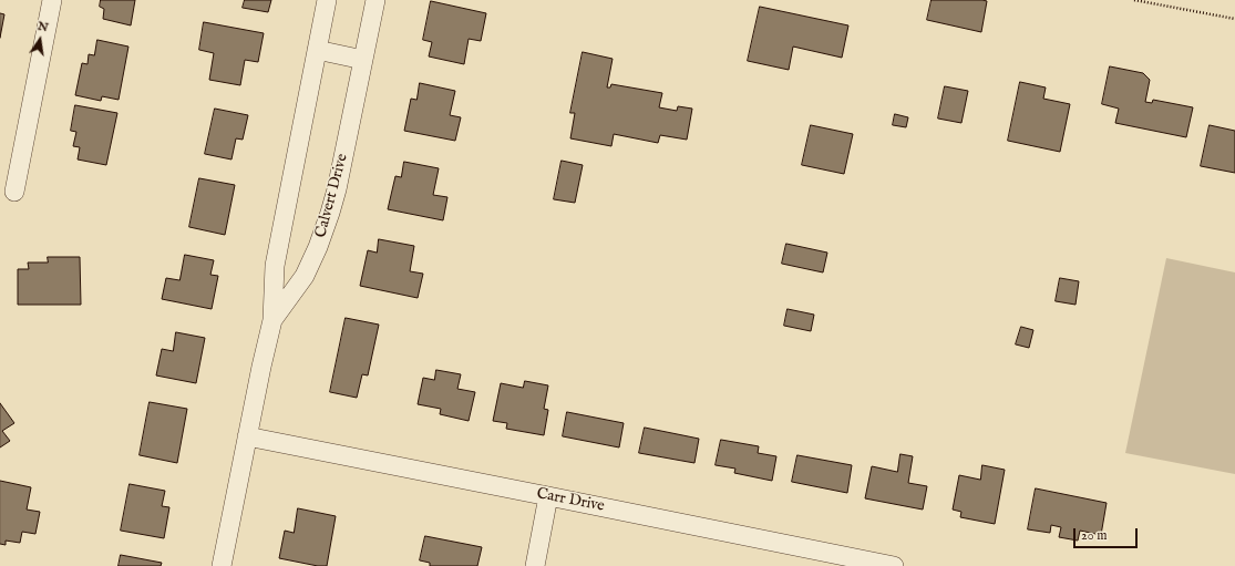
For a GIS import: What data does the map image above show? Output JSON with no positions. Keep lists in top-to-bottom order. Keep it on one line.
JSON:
{"streets":{"street":["Calvert Drive","Carr Drive"]},"crossings":[["Calvert Drive","Carr Drive"]],"scale_bar":"20 m","north":"top"}
